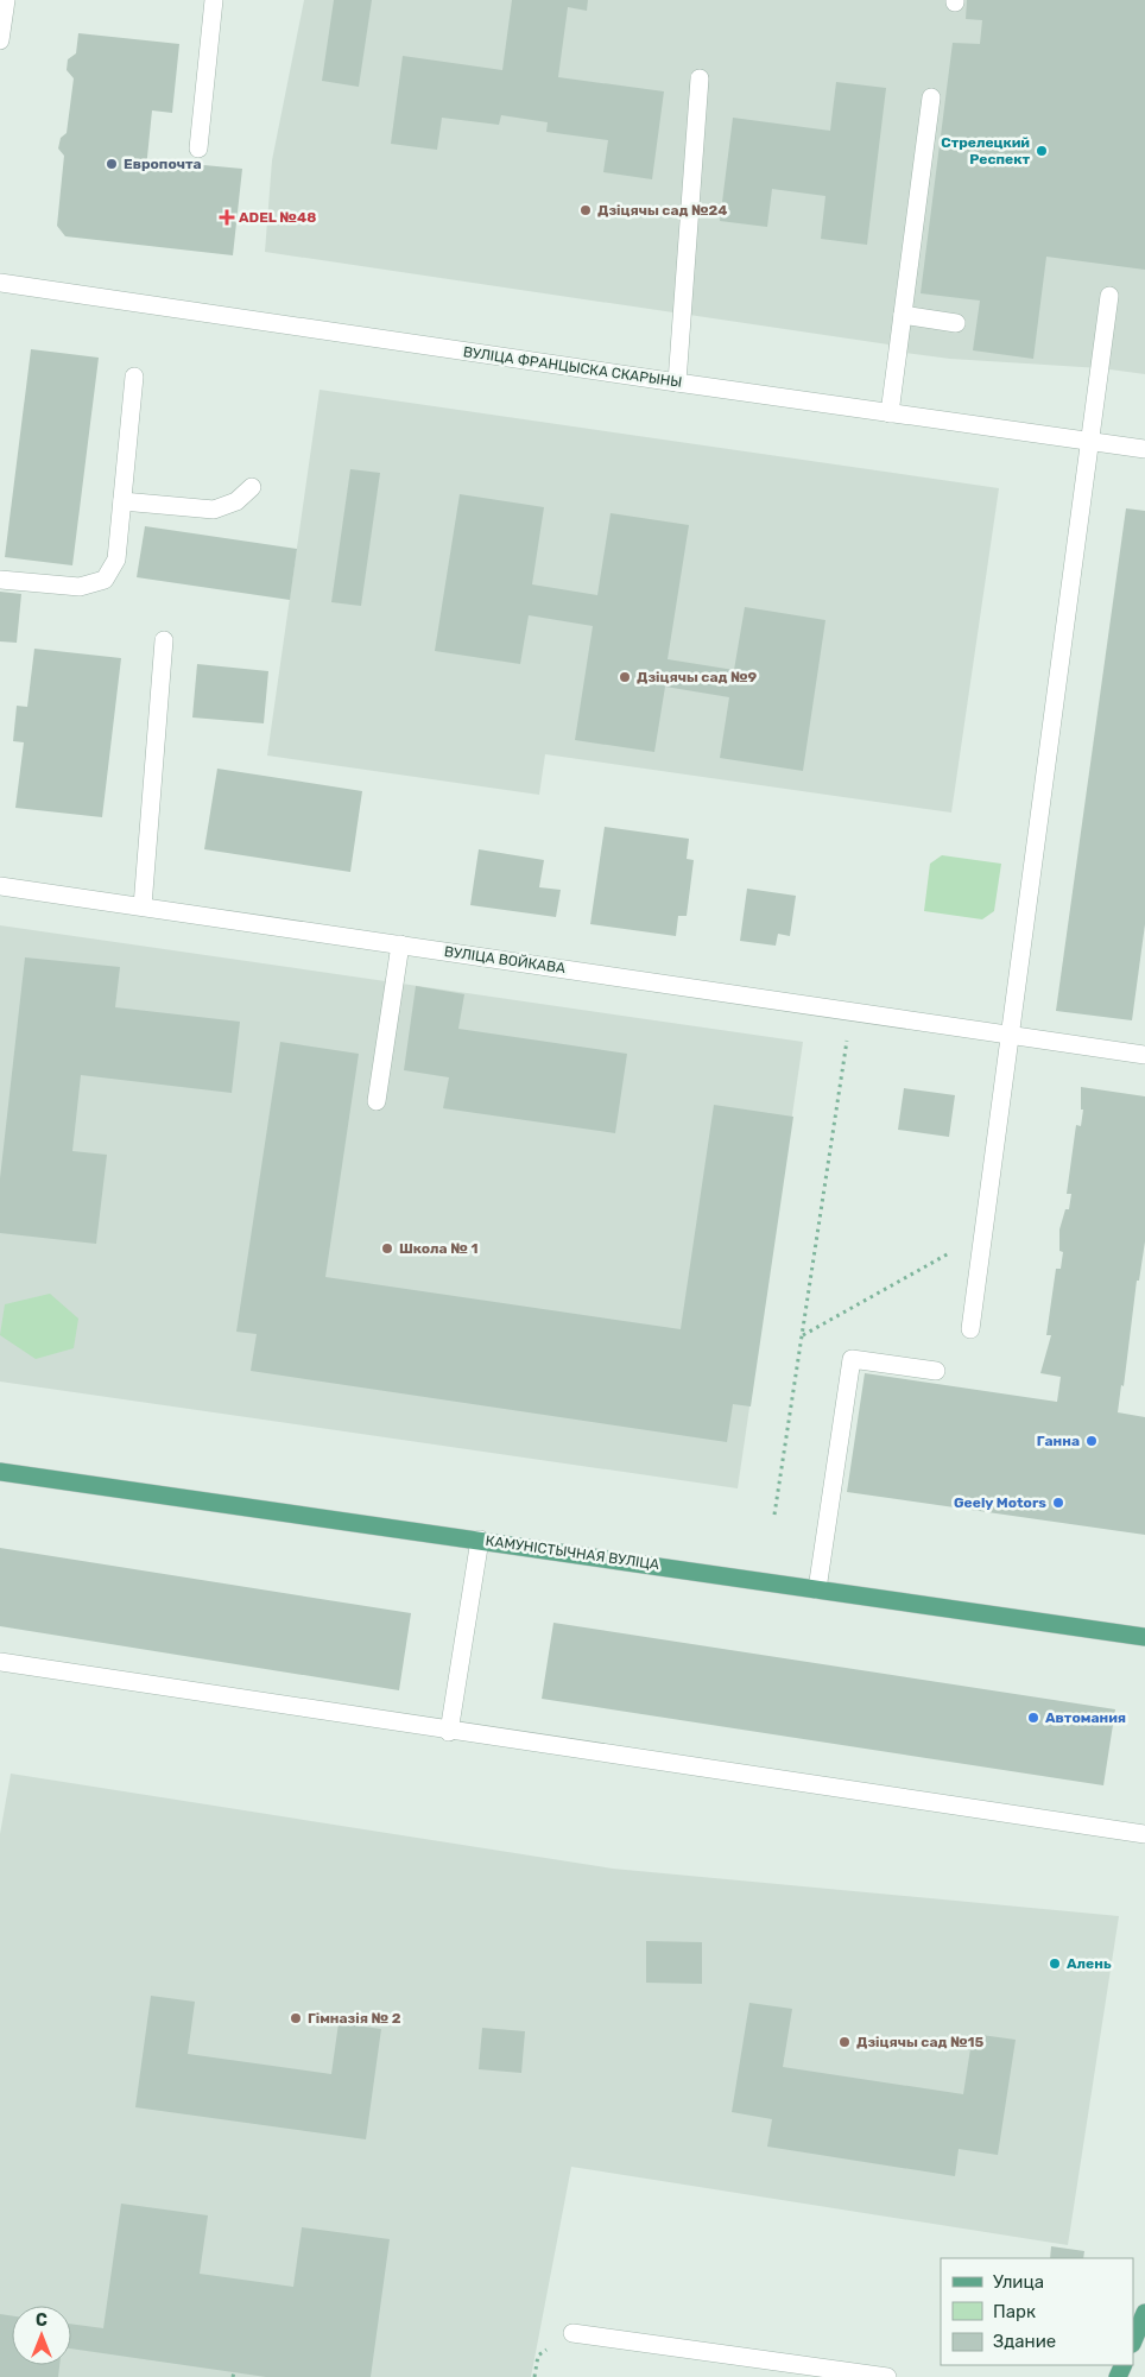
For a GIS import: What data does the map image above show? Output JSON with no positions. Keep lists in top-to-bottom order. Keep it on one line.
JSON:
{"streets":{"main road":["КАМУНІСТЫЧНАЯ ВУЛІЦА"],"street":["ВУЛІЦА ФРАНЦЫСКА СКАРЫНЫ","ВУЛІЦА ВОЙКАВА"]},"places":{"other":["Стрелецкий Респект","Европочта","Дзіцячы сад №24","Дзіцячы сад №9","Школа № 1","Ганна","Geely Motors","Автомания","Алень","Гімназія № 2","Дзіцячы сад №15"],"health":["ADEL №48"]},"legend":["Улица","Парк","Здание"],"north":"top"}
